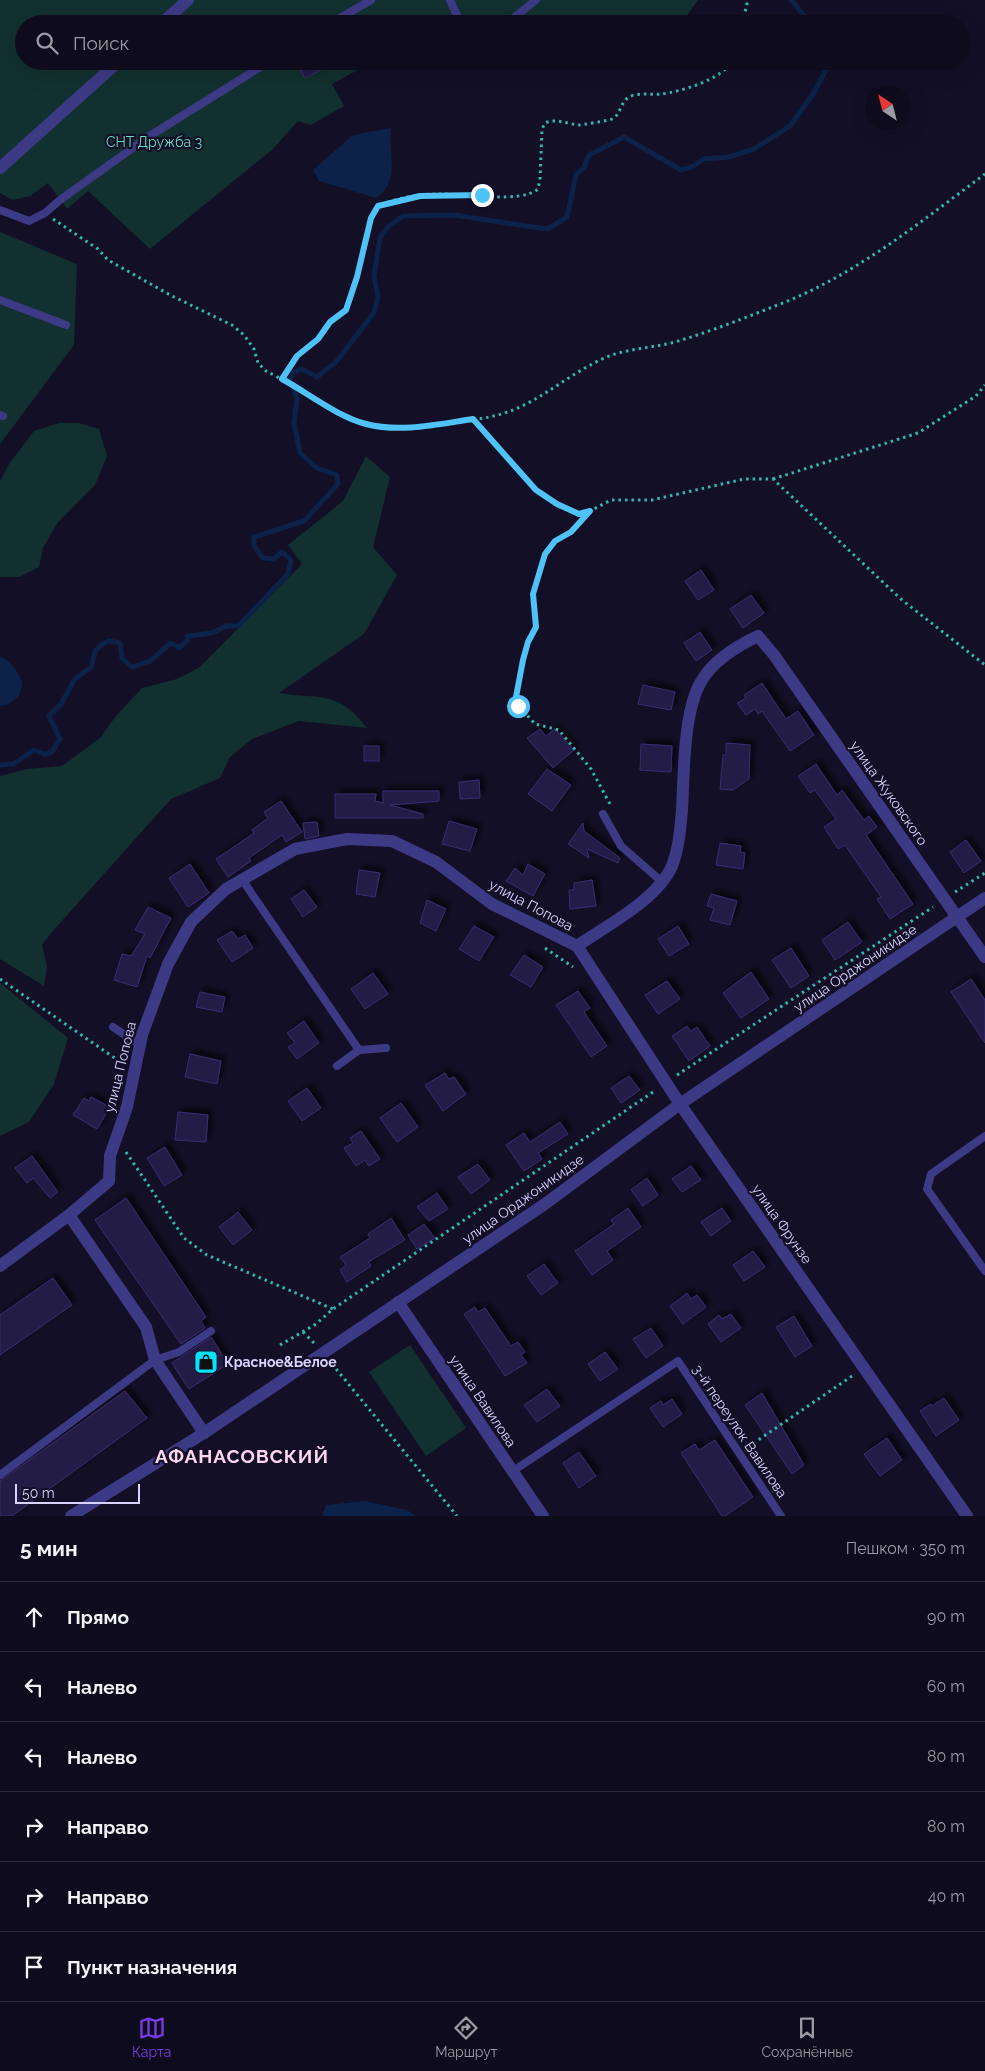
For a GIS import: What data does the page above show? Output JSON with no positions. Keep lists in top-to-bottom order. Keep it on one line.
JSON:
{"streets":{"street":["улица Жуковского","улица Попова","улица Орджоникидзе","улица Фрунзе","улица Вавилова"],"lane":["3-й переулок Вавилова"]},"crossings":[["улица Жуковского","улица Попова"],["улица Жуковского","улица Орджоникидзе"],["улица Попова","улица Фрунзе"],["улица Орджоникидзе","улица Фрунзе"],["улица Орджоникидзе","улица Вавилова"],["улица Вавилова","3-й переулок Вавилова"]],"districts":["АФАНАСОВСКИЙ"],"parks":["СНТ Дружба 3"],"places":{"shop":["Красное&Белое"]},"scale_bar":"50 m","north":"top left","page":{"search":"Поиск","scale":"50 m","heading":["5 мин","Пешком · 350 m"],"list":[["Прямо","90 m"],["Налево","60 m"],["Налево","80 m"],["Направо","80 m"],["Направо","40 m"],"Пункт назначения"],"nav":["Карта","Маршрут","Сохранённые"]}}
